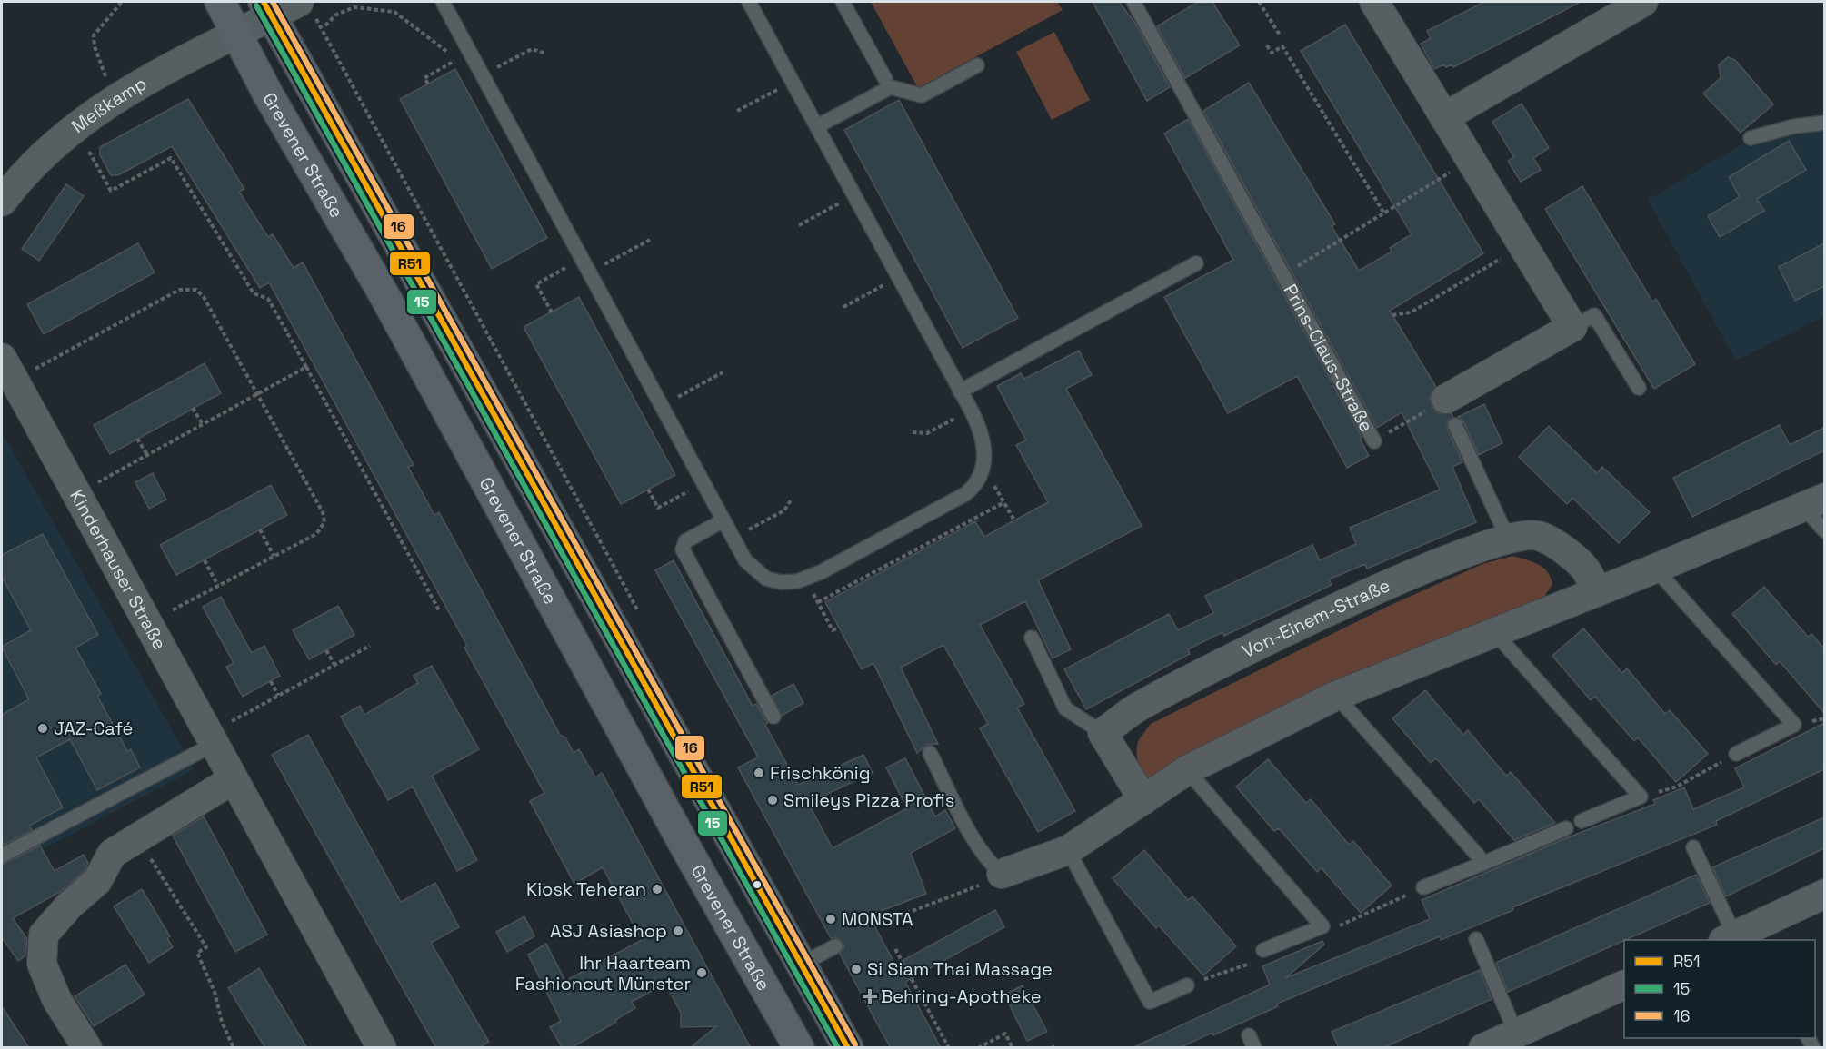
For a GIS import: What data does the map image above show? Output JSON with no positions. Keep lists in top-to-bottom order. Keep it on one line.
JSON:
{"streets":{"main road":["Grevener Straße"],"street":["Meßkamp","Kinderhauser Straße","Von-Einem-Straße"],"lane":["Prins-Claus-Straße"]},"crossings":[["Meßkamp","Grevener Straße"]],"places":{"other":["JAZ-Café","Frischkönig","Smileys Pizza Profis","Kiosk Teheran","MONSTA","ASJ Asiashop","Si Siam Thai Massage","Ihr Haarteam Fashioncut Münster"],"health":["Behring-Apotheke"]},"lines":["transit line R51","transit line 16","transit line 15"],"legend":["R51","15","16"]}
